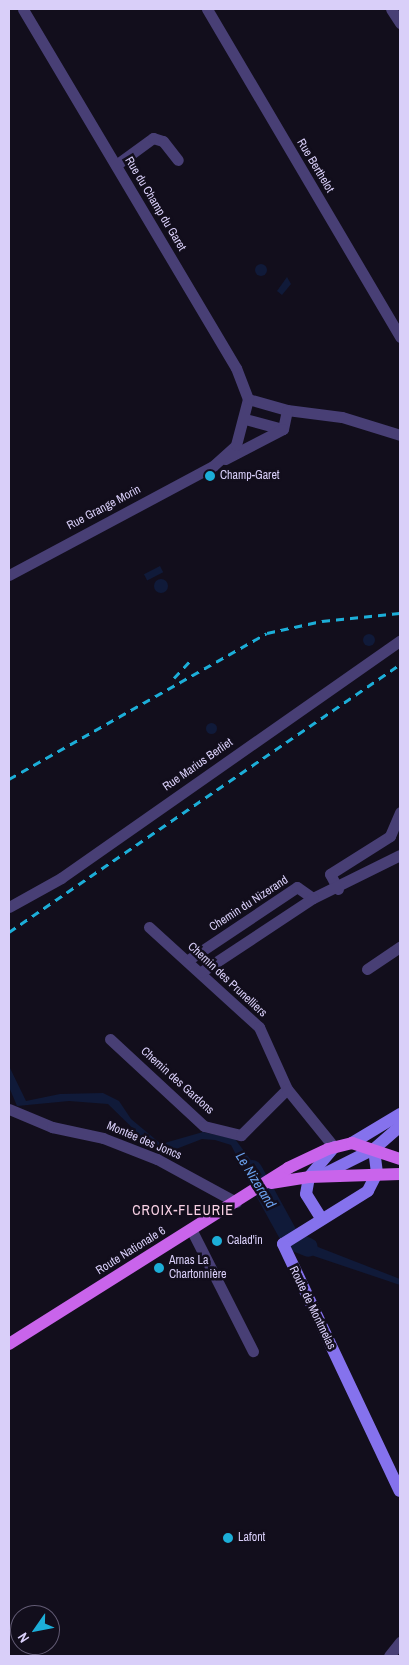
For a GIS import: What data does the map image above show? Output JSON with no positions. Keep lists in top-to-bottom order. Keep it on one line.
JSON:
{"streets":{"main road":["Route Nationale 6"],"street":["Rue Berthelot","Rue du Champ du Garet","Rue Grange Morin","Rue Marius Berliet","Chemin du Nizerand","Chemin des Prunelliers","Chemin des Gardons","Montée des Joncs","Route de Montmelas"]},"crossings":[["Rue du Champ du Garet","Rue Grange Morin"],["Chemin du Nizerand","Chemin des Prunelliers"],["Chemin des Prunelliers","Chemin des Gardons"],["Montée des Joncs","Route Nationale 6"]],"districts":["CROIX-FLEURIE"],"water":["Le Nizerand"],"places":["Champ-Garet","Calad'in","Arnas La Chartonnière","Lafont"],"north":"bottom left"}
